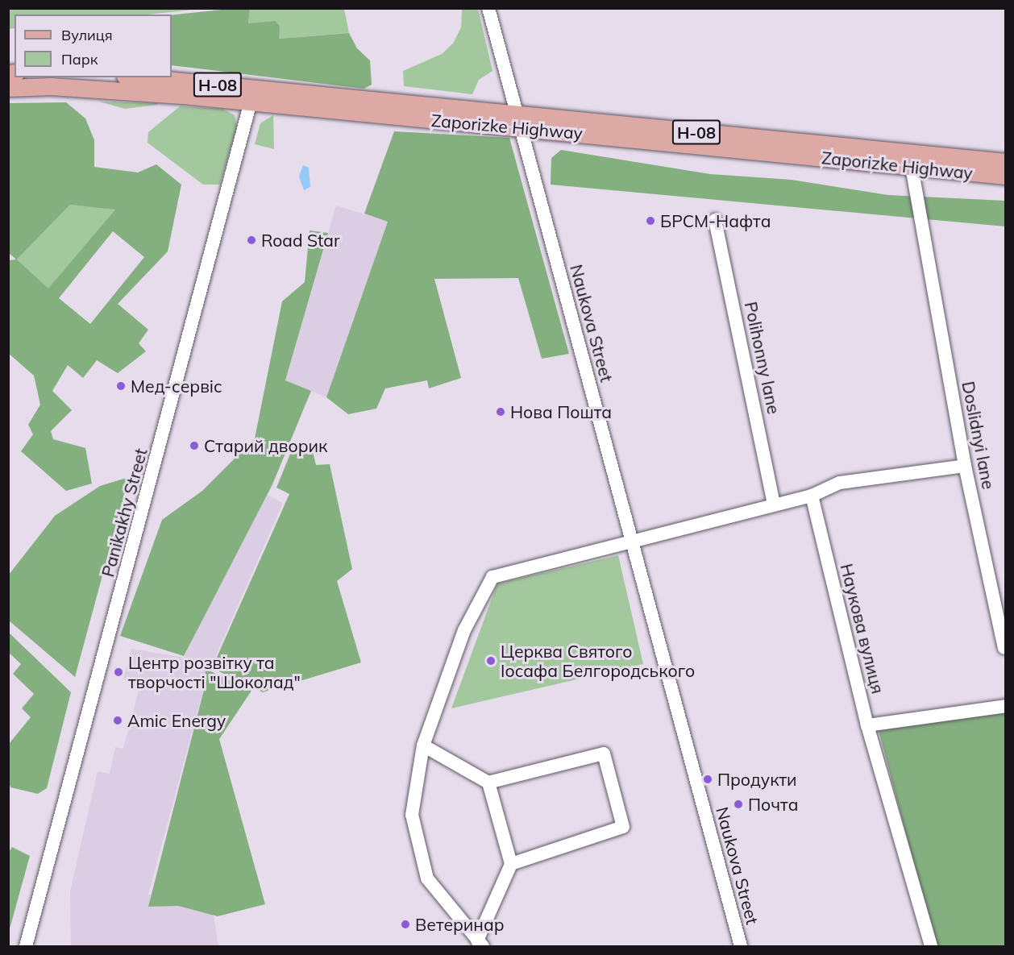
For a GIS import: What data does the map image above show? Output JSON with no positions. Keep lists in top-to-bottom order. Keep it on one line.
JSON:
{"streets":{"main road":["Н-08","Zaporizke Highway"],"street":["Naukova Street","Polihonny lane","Doslidnyi lane","Panikakhy Street","Наукова вулиця"]},"crossings":[["Zaporizke Highway","Naukova Street"],["Zaporizke Highway","Doslidnyi lane"],["Zaporizke Highway","Panikakhy Street"]],"places":["БРСМ-Нафта","Road Star","Мед-сервіс","Нова Пошта","Старий дворик","Церква Святого Іосафа Белгородського","Центр розвітку та творчості \"Шоколад\"","Amic Energy","Продукти","Почта","Ветеринар"],"legend":["Вулиця","Парк"]}
